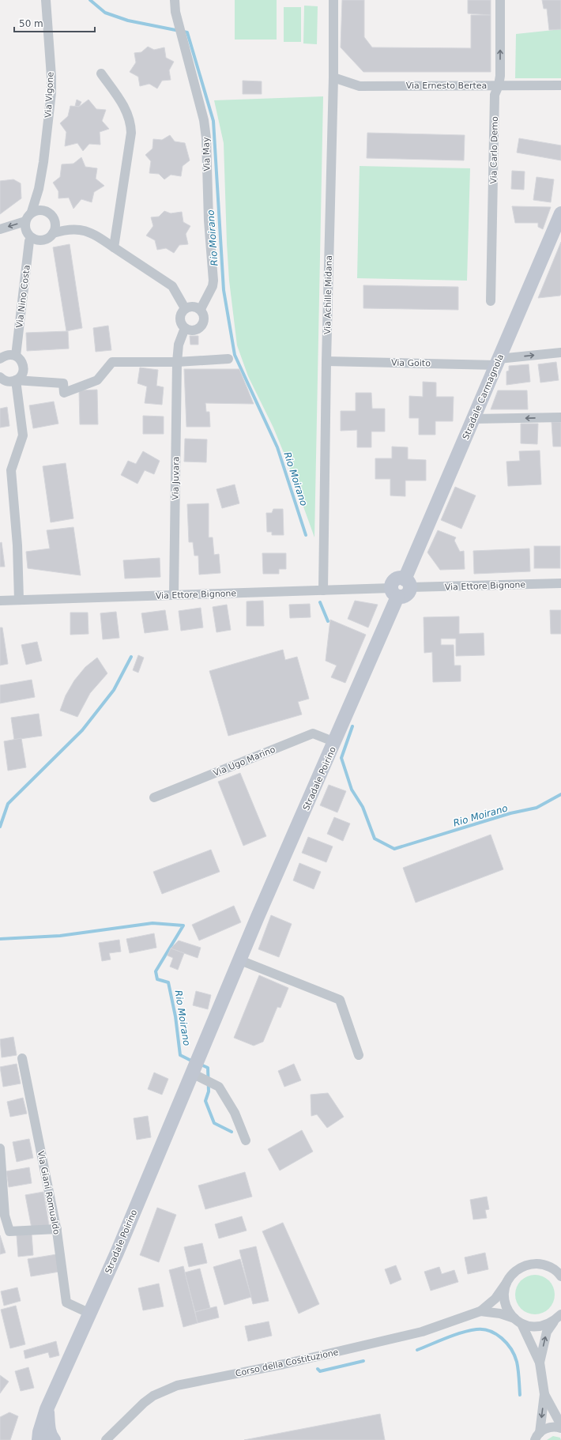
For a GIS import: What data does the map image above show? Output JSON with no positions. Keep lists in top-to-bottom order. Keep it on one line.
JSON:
{"streets":{"main road":["Stradale Carmagnola","Stradale Poirino"],"street":["Via Ernesto Bertea","Via Vigone","Via Carlo Demo","Via May","Via Achille Midana","Via Nino Costa","Via Goito","Via Juvara","Via Ettore Bignone","Via Ugo Marino","Via Giani Romualdo","Corso della Costituzione"]},"crossings":[["Via Ernesto Bertea","Via Carlo Demo"],["Via Ernesto Bertea","Via Achille Midana"],["Via Vigone","Via Nino Costa"],["Via May","Via Juvara"],["Via Achille Midana","Via Goito"],["Via Achille Midana","Via Ettore Bignone"],["Via Goito","Stradale Carmagnola"],["Stradale Carmagnola","Via Ettore Bignone"],["Via Juvara","Via Ettore Bignone"],["Via Ettore Bignone","Stradale Poirino"],["Via Ugo Marino","Stradale Poirino"],["Stradale Poirino","Via Giani Romualdo"]],"water":["Rio Moirano"],"scale_bar":"50 m"}
